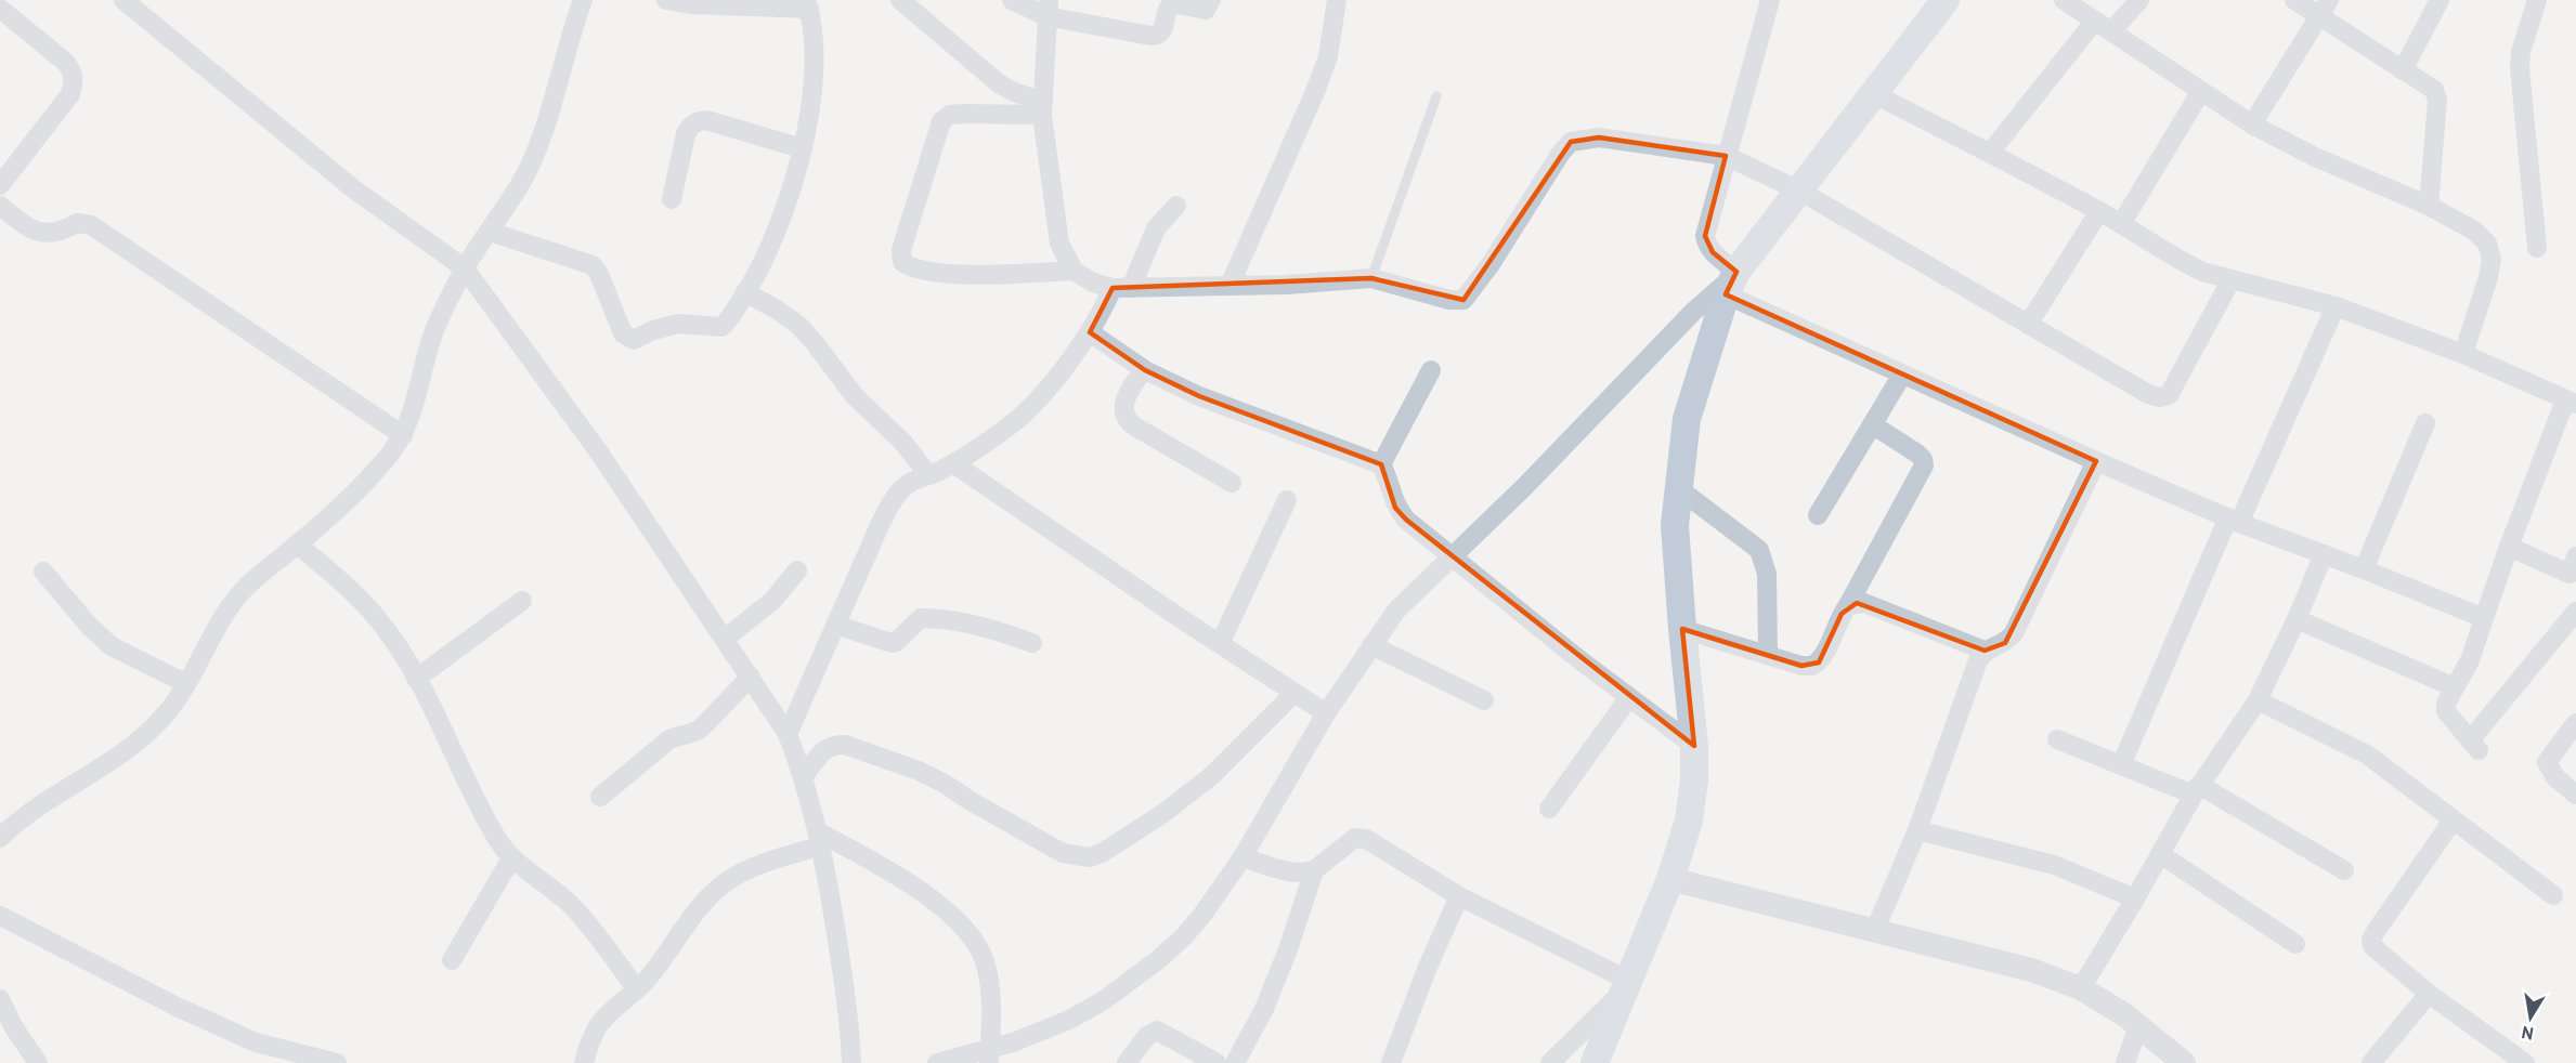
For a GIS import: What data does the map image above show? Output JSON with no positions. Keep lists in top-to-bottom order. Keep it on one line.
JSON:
{"north":"bottom"}
